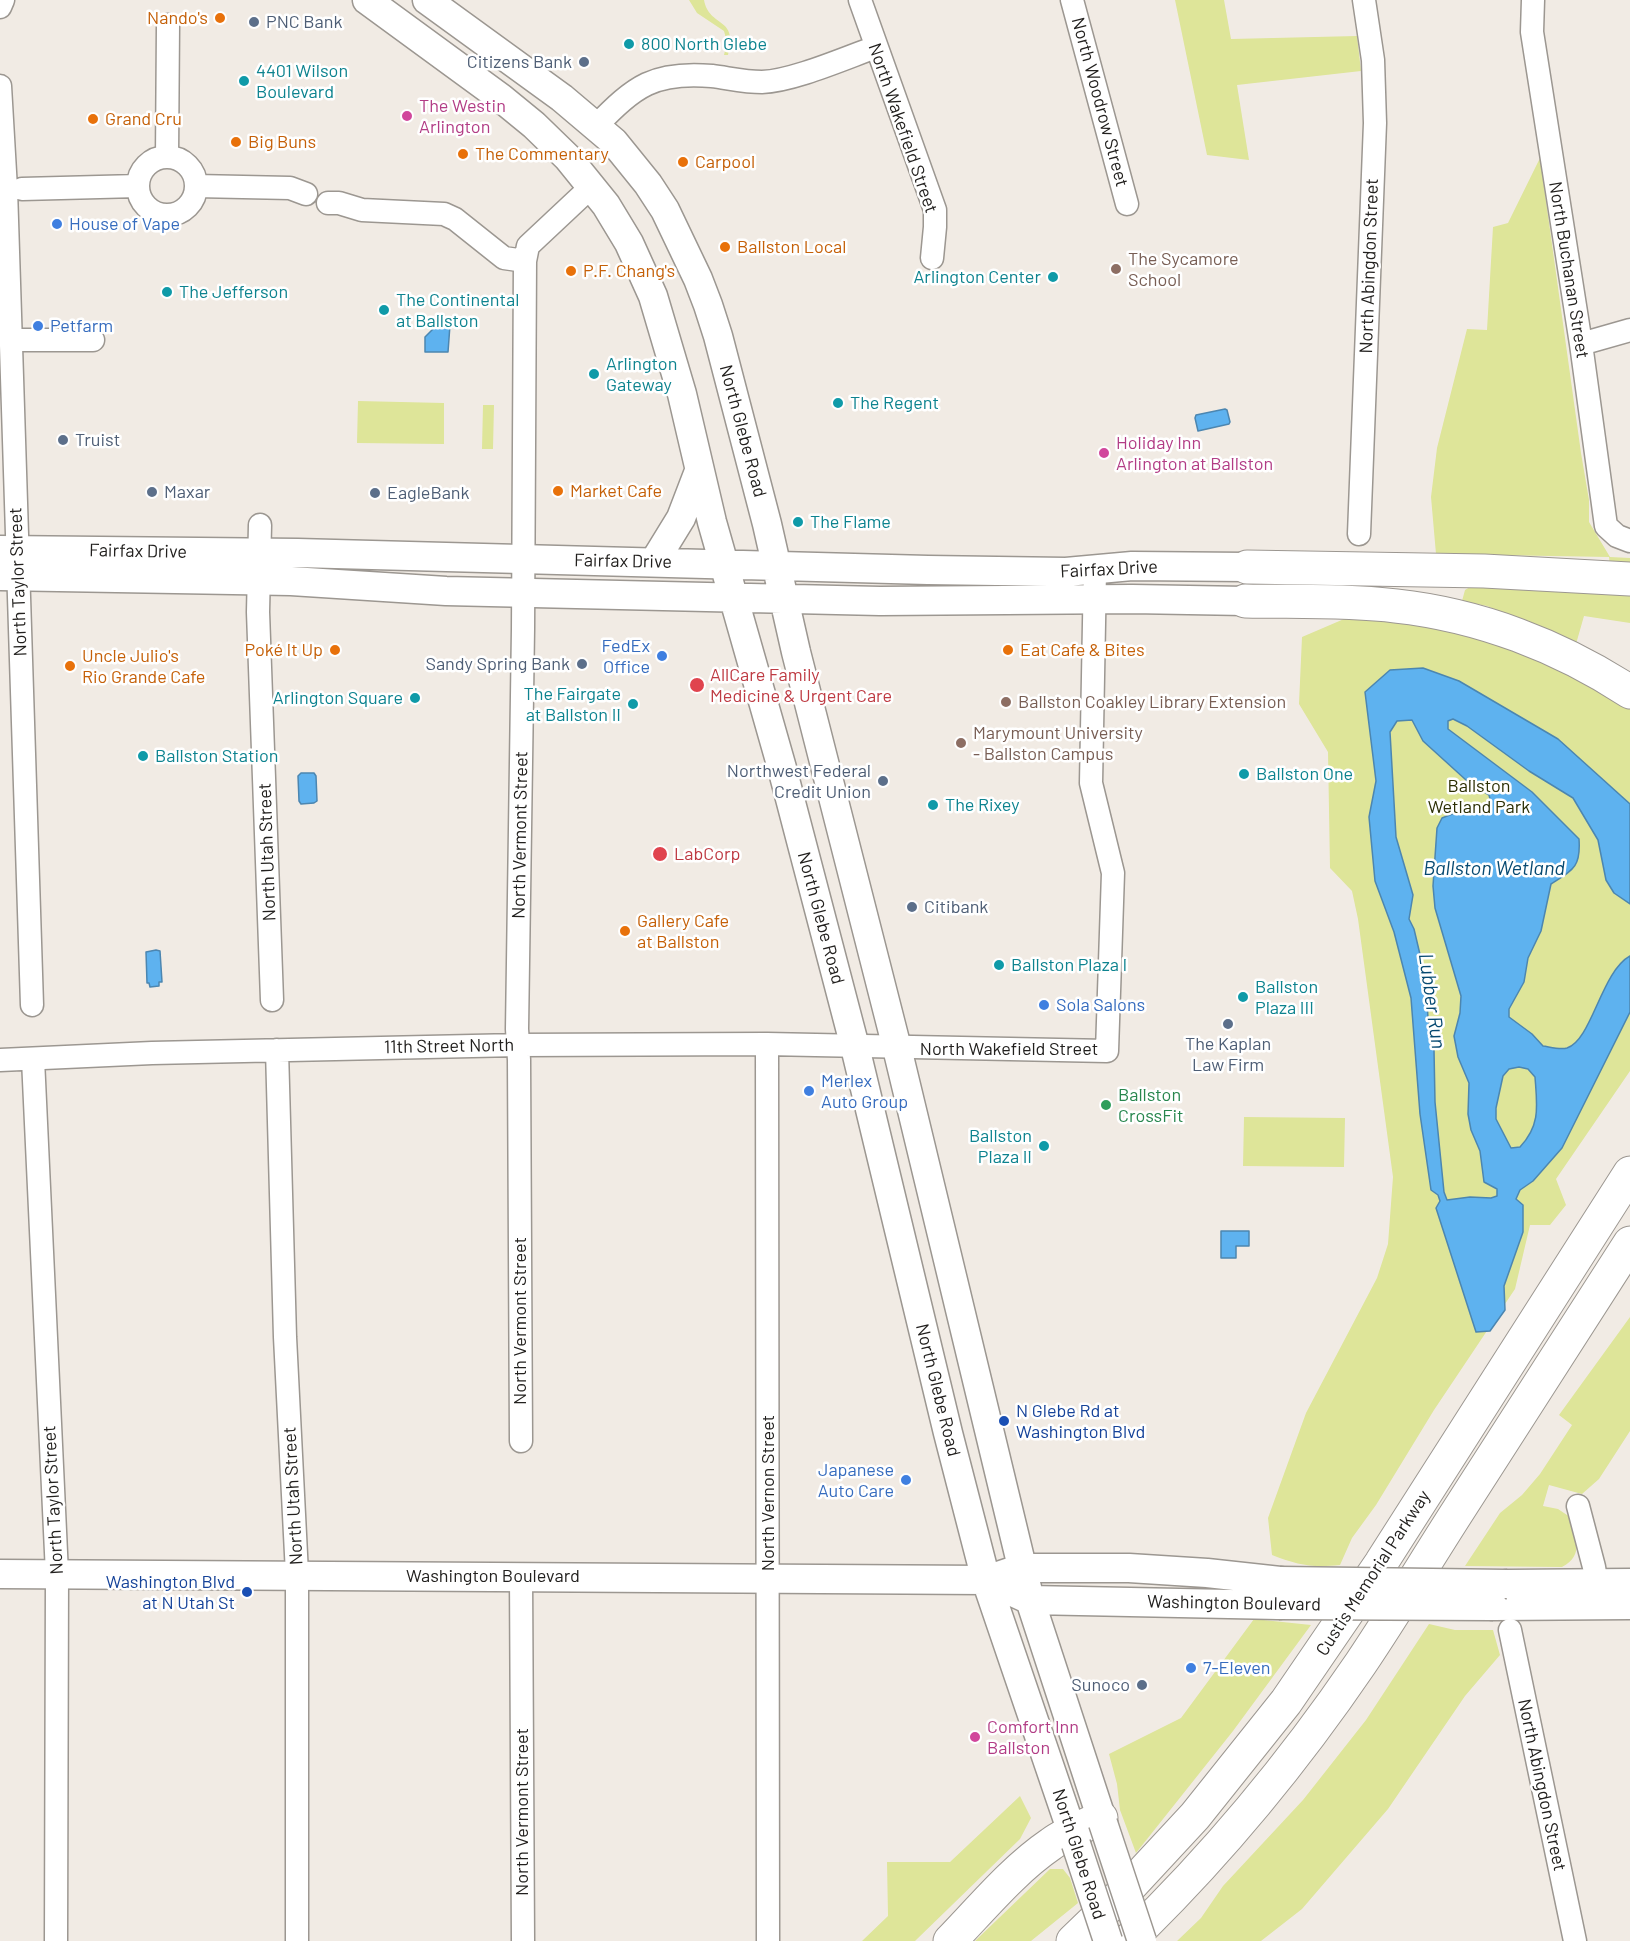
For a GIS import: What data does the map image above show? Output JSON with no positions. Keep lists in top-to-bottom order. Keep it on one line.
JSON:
{"streets":{"highway":["Custis Memorial Parkway"],"main road":["North Glebe Road","Fairfax Drive","Washington Boulevard"],"street":["North Woodrow Street","North Wakefield Street","North Abingdon Street","North Buchanan Street","North Taylor Street","North Vermont Street","North Utah Street","11th Street North","North Vernon Street"]},"crossings":[["North Wakefield Street","North Glebe Road"],["North Wakefield Street","Fairfax Drive"],["North Wakefield Street","11th Street North"],["North Glebe Road","Fairfax Drive"],["North Glebe Road","North Vermont Street"],["North Glebe Road","11th Street North"],["North Glebe Road","Washington Boulevard"],["Fairfax Drive","North Taylor Street"],["Fairfax Drive","North Vermont Street"],["Fairfax Drive","North Utah Street"],["North Taylor Street","11th Street North"],["North Taylor Street","Washington Boulevard"],["North Vermont Street","11th Street North"],["North Vermont Street","Washington Boulevard"],["North Utah Street","11th Street North"],["North Utah Street","Washington Boulevard"],["11th Street North","North Vernon Street"],["North Vernon Street","Washington Boulevard"]],"water":["Ballston Wetland","Lubber Run"],"parks":["Ballston Wetland Park"],"places":["Nando's","PNC Bank","800 North Glebe","Citizens Bank","4401 Wilson Boulevard","The Westin Arlington","Grand Cru","Big Buns","The Commentary","Carpool","House of Vape","Ballston Local","The Sycamore School","P.F. Chang's","Arlington Center","The Jefferson","The Continental at Ballston","Petfarm","Arlington Gateway","The Regent","Truist","Holiday Inn Arlington at Ballston","Market Cafe","Maxar","EagleBank","The Flame","Poké It Up","Eat Cafe & Bites","FedEx Office","Sandy Spring Bank","Uncle Julio's Rio Grande Cafe","AllCare Family Medicine & Urgent Care","Arlington Square","Ballston Coakley Library Extension","The Fairgate at Ballston II","Marymount University - Ballston Campus","Ballston Station","Ballston One","Northwest Federal Credit Union","The Rixey","LabCorp","Citibank","Gallery Cafe at Ballston","Ballston Plaza I","Ballston Plaza III","Sola Salons","The Kaplan Law Firm","Merlex Auto Group","Ballston CrossFit","Ballston Plaza II","N Glebe Rd at Washington Blvd","Japanese Auto Care","Washington Blvd at N Utah St","7-Eleven","Sunoco","Comfort Inn Ballston"]}
